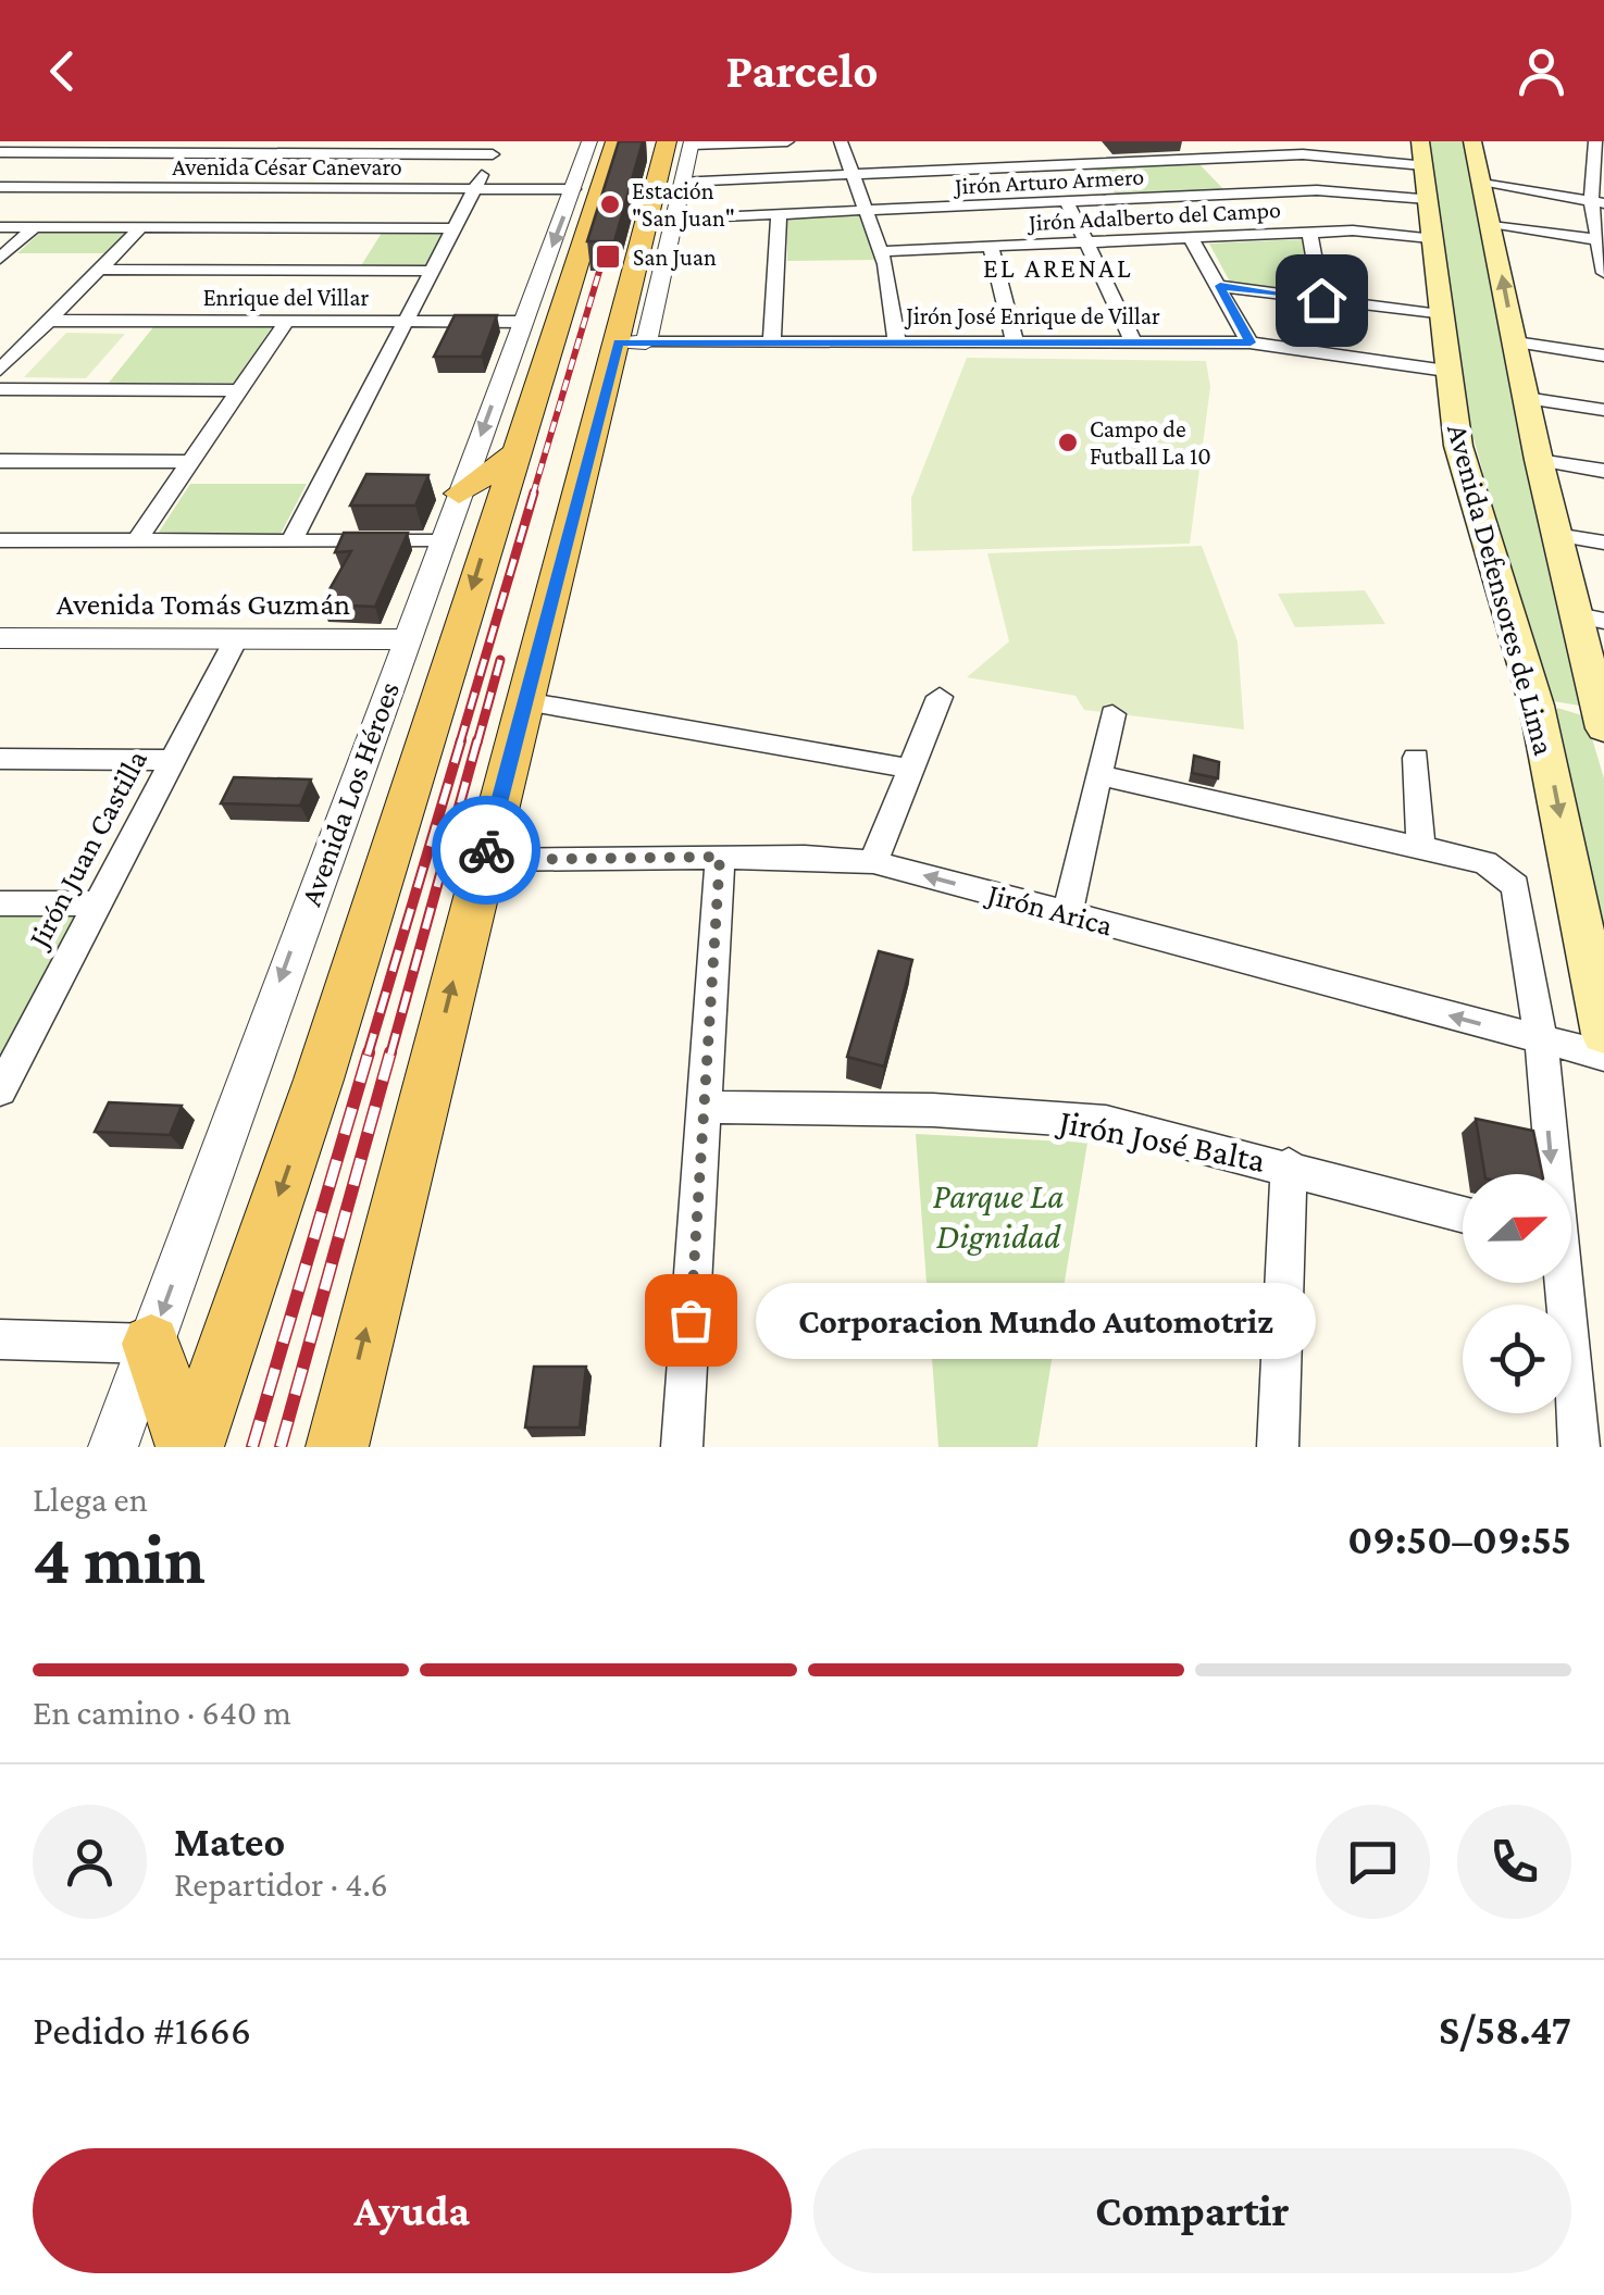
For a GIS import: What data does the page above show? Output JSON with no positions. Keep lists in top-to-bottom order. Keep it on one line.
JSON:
{"streets":{"main road":["Avenida Defensores de Lima","Avenida Los Héroes"],"street":["Avenida César Canevaro","Jirón Arturo Armero","Jirón Adalberto del Campo","Enrique del Villar","Jirón José Enrique de Villar","Avenida Tomás Guzmán","Jirón Juan Castilla","Jirón Arica","Jirón José Balta"]},"crossings":[["Avenida César Canevaro","Avenida Los Héroes"],["Jirón Arturo Armero","Avenida Defensores de Lima"],["Jirón Adalberto del Campo","Avenida Defensores de Lima"],["Enrique del Villar","Avenida Los Héroes"],["Jirón José Enrique de Villar","Avenida Defensores de Lima"],["Avenida Tomás Guzmán","Avenida Los Héroes"],["Avenida Tomás Guzmán","Jirón Juan Castilla"]],"districts":["EL ARENAL"],"parks":["Parque La Dignidad"],"places":{"other":["Estación \"San Juan\"","Campo de Futball La 10","Corporacion Mundo Automotriz"],"transit":["San Juan"]},"north":"right","page":{"header":"Parcelo","bubble":"Corporacion Mundo Automotriz","heading":["4 min","Llega en","09:50–09:55"],"panel":["Mateo","Repartidor · 4.6","Pedido #1666","S/58.47"],"bar":"En camino · 640 m","buttons":["Ayuda","Compartir"]}}
